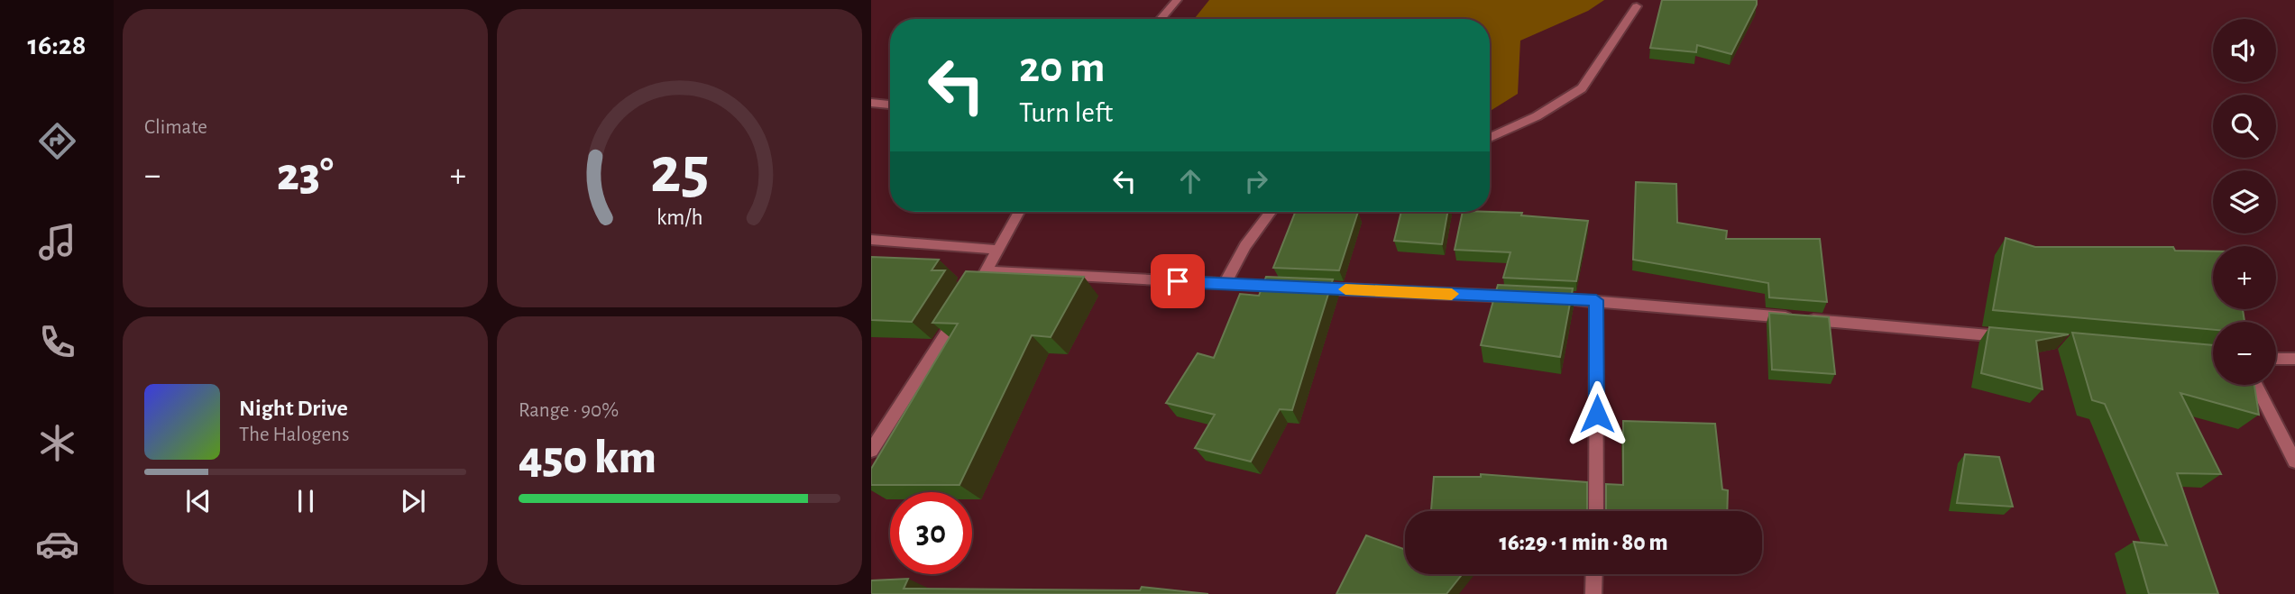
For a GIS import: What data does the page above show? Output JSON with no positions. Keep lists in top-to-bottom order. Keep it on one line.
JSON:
{"page":{"tabs":"16:28","tile":["Climate",["Range · 90%","450 km"]],"map_buttons":["+","−"],"turn":["20 m","Turn left"],"heat":["−","23°","+"],"song":["Night Drive","The Halogens"],"limit":"30","trip":"16:29 · 1 min · 80 m","gauge":["25","km/h"]}}
